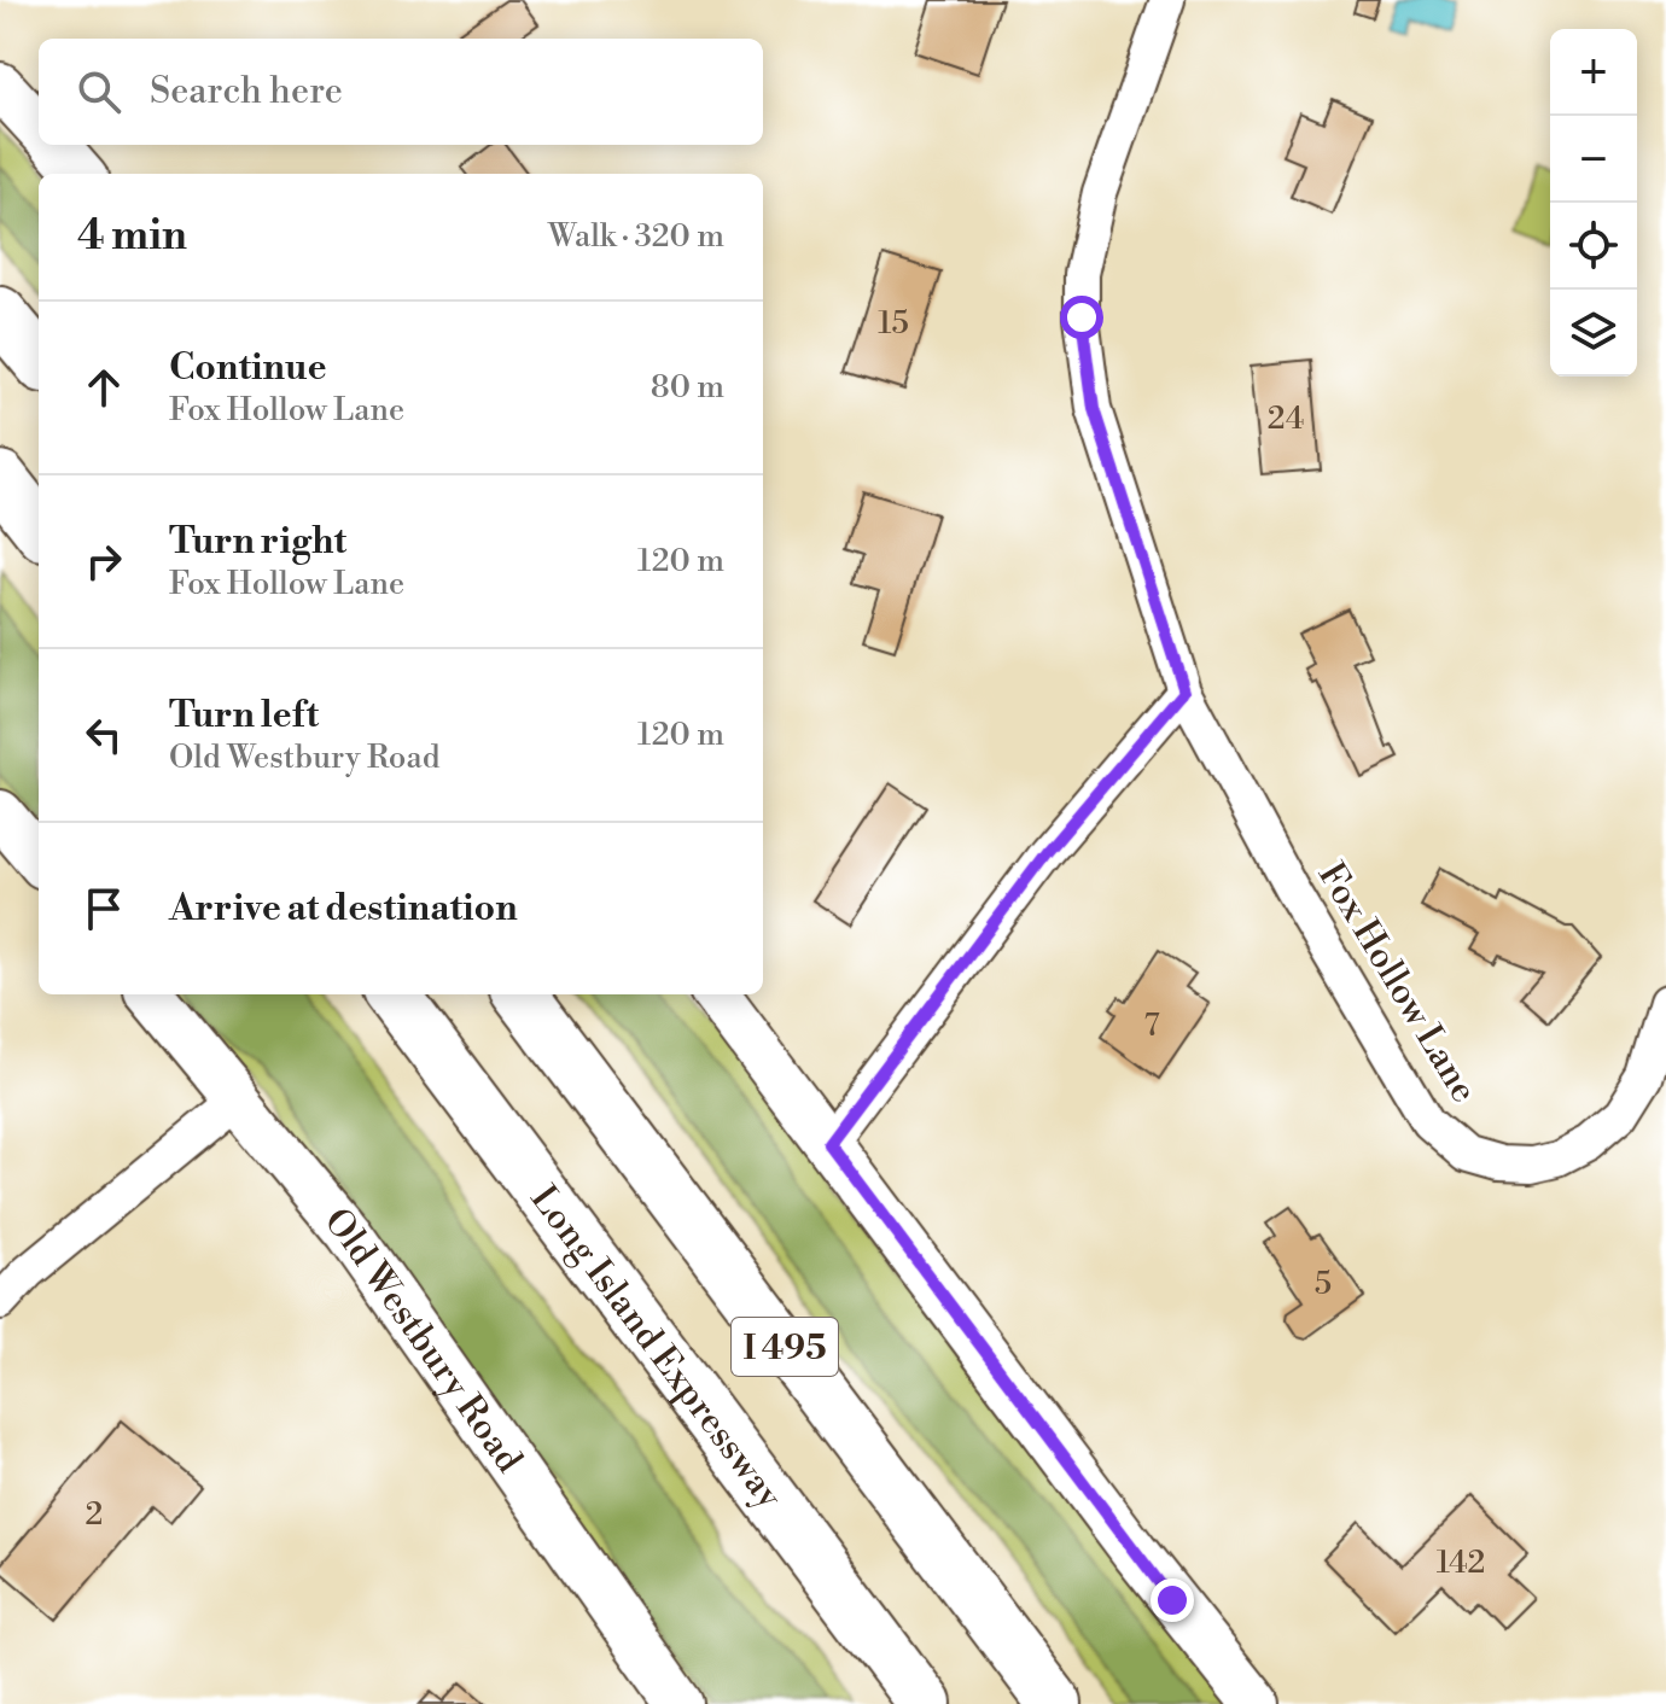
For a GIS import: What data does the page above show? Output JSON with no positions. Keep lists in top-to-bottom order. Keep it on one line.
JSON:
{"streets":{"highway":["Long Island Expressway","I 495"],"main road":["Old Westbury Road"],"street":["Fox Hollow Lane"]},"house_numbers":["15","24","7","5","2","142"],"page":{"map_buttons":["+","−"],"search":"Search here","heading":["4 min","Walk · 320 m"],"list":[["Continue","Fox Hollow Lane","80 m"],["Turn right","Fox Hollow Lane","120 m"],["Turn left","Old Westbury Road","120 m"],"Arrive at destination"]}}
